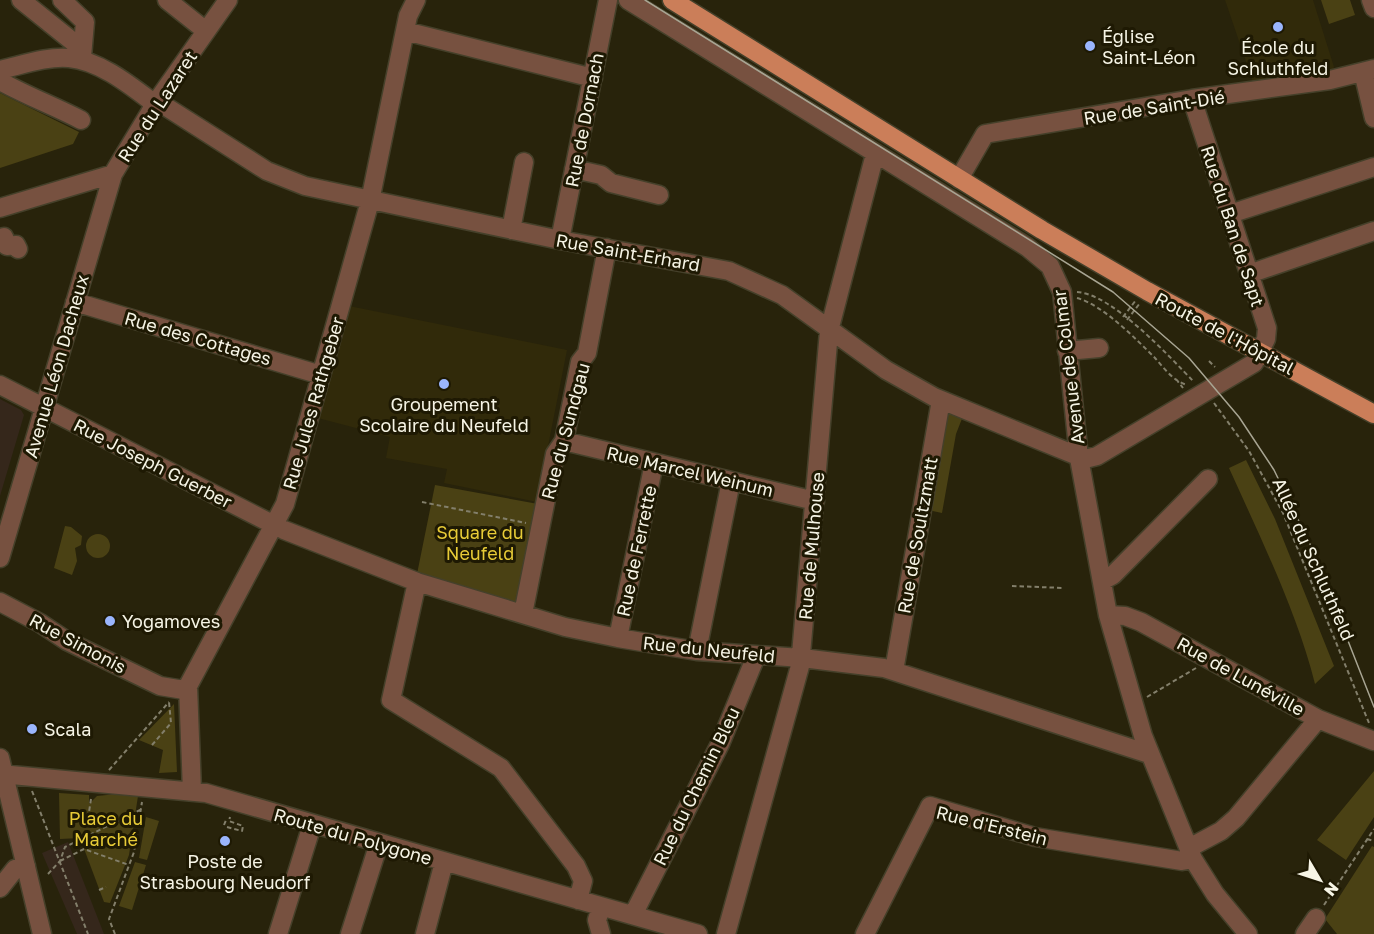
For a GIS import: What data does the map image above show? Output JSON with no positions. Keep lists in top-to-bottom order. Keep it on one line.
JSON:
{"streets":{"main road":["Route de l'Hôpital"],"street":["Rue du Lazaret","Rue de Saint-Dié","Rue de Dornach","Rue du Ban de Sapt","Rue Saint-Erhard","Rue des Cottages","Avenue Léon Dacheux","Avenue de Colmar","Rue Jules Rathgeber","Rue du Sundgau","Rue Joseph Guerber","Rue Marcel Weinum","Rue de Soultzmatt","Rue de Mulhouse","Rue de Ferrette","Rue Simonis","Rue du Neufeld","Rue de Lunéville","Rue du Chemin Bleu","Rue d'Erstein","Route du Polygone"],"path":["Allée du Schluthfeld"]},"crossings":[["Rue du Lazaret","Rue Saint-Erhard"],["Rue du Lazaret","Avenue Léon Dacheux"],["Rue de Saint-Dié","Rue du Ban de Sapt"],["Rue de Saint-Dié","Route de l'Hôpital"],["Rue de Dornach","Rue Saint-Erhard"],["Rue du Ban de Sapt","Route de l'Hôpital"],["Rue Saint-Erhard","Avenue de Colmar"],["Rue Saint-Erhard","Rue Jules Rathgeber"],["Rue Saint-Erhard","Rue du Sundgau"],["Rue Saint-Erhard","Rue de Soultzmatt"],["Rue Saint-Erhard","Rue de Mulhouse"],["Rue des Cottages","Avenue Léon Dacheux"],["Rue des Cottages","Rue Jules Rathgeber"],["Avenue Léon Dacheux","Rue Joseph Guerber"],["Avenue de Colmar","Rue de Mulhouse"],["Avenue de Colmar","Rue du Neufeld"],["Avenue de Colmar","Rue de Lunéville"],["Avenue de Colmar","Rue d'Erstein"],["Rue Jules Rathgeber","Rue Joseph Guerber"],["Rue Jules Rathgeber","Rue Simonis"],["Rue Jules Rathgeber","Rue du Neufeld"],["Rue du Sundgau","Rue Marcel Weinum"],["Rue du Sundgau","Rue du Neufeld"],["Rue Joseph Guerber","Rue du Neufeld"],["Rue Marcel Weinum","Rue de Mulhouse"],["Rue Marcel Weinum","Rue de Ferrette"],["Rue de Soultzmatt","Rue du Neufeld"],["Rue de Mulhouse","Rue du Neufeld"],["Rue de Ferrette","Rue du Neufeld"],["Allée du Schluthfeld","Rue de Lunéville"],["Rue du Neufeld","Rue du Chemin Bleu"],["Rue du Chemin Bleu","Route du Polygone"]],"parks":["Square du Neufeld","Place du Marché"],"places":["École du Schluthfeld","Église Saint-Léon","Groupement Scolaire du Neufeld","Yogamoves","Scala","Poste de Strasbourg Neudorf"],"north":"bottom right"}
